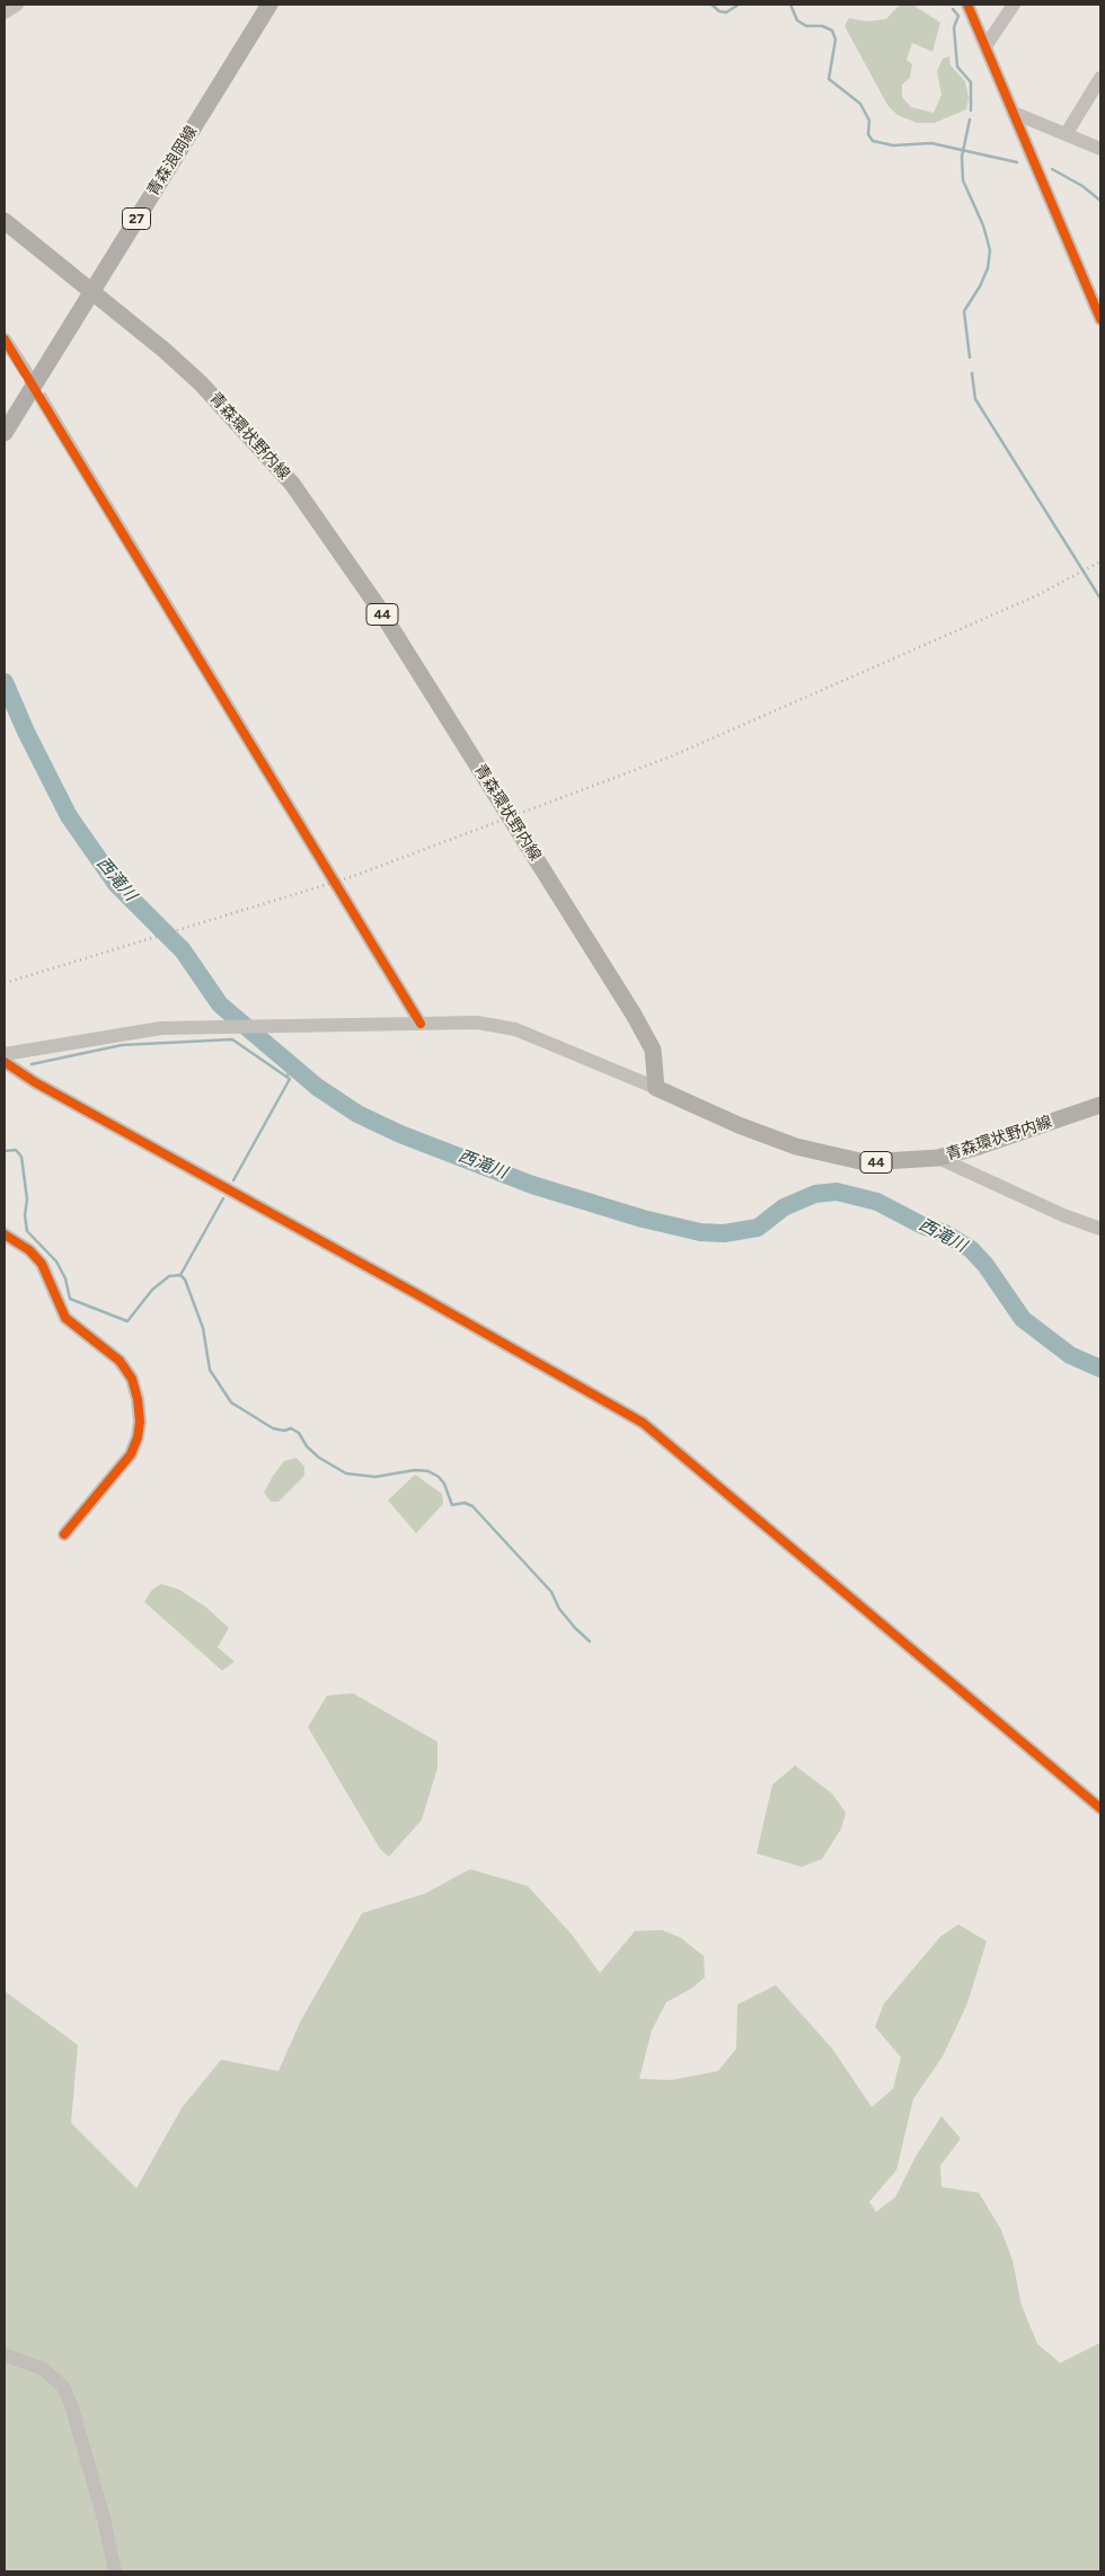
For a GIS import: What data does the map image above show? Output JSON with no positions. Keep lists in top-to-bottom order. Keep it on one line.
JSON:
{"streets":{"main road":["青森浪岡線","27","青森環状野内線","44"]},"crossings":[["青森浪岡線","青森環状野内線"]],"water":["西滝川"]}
